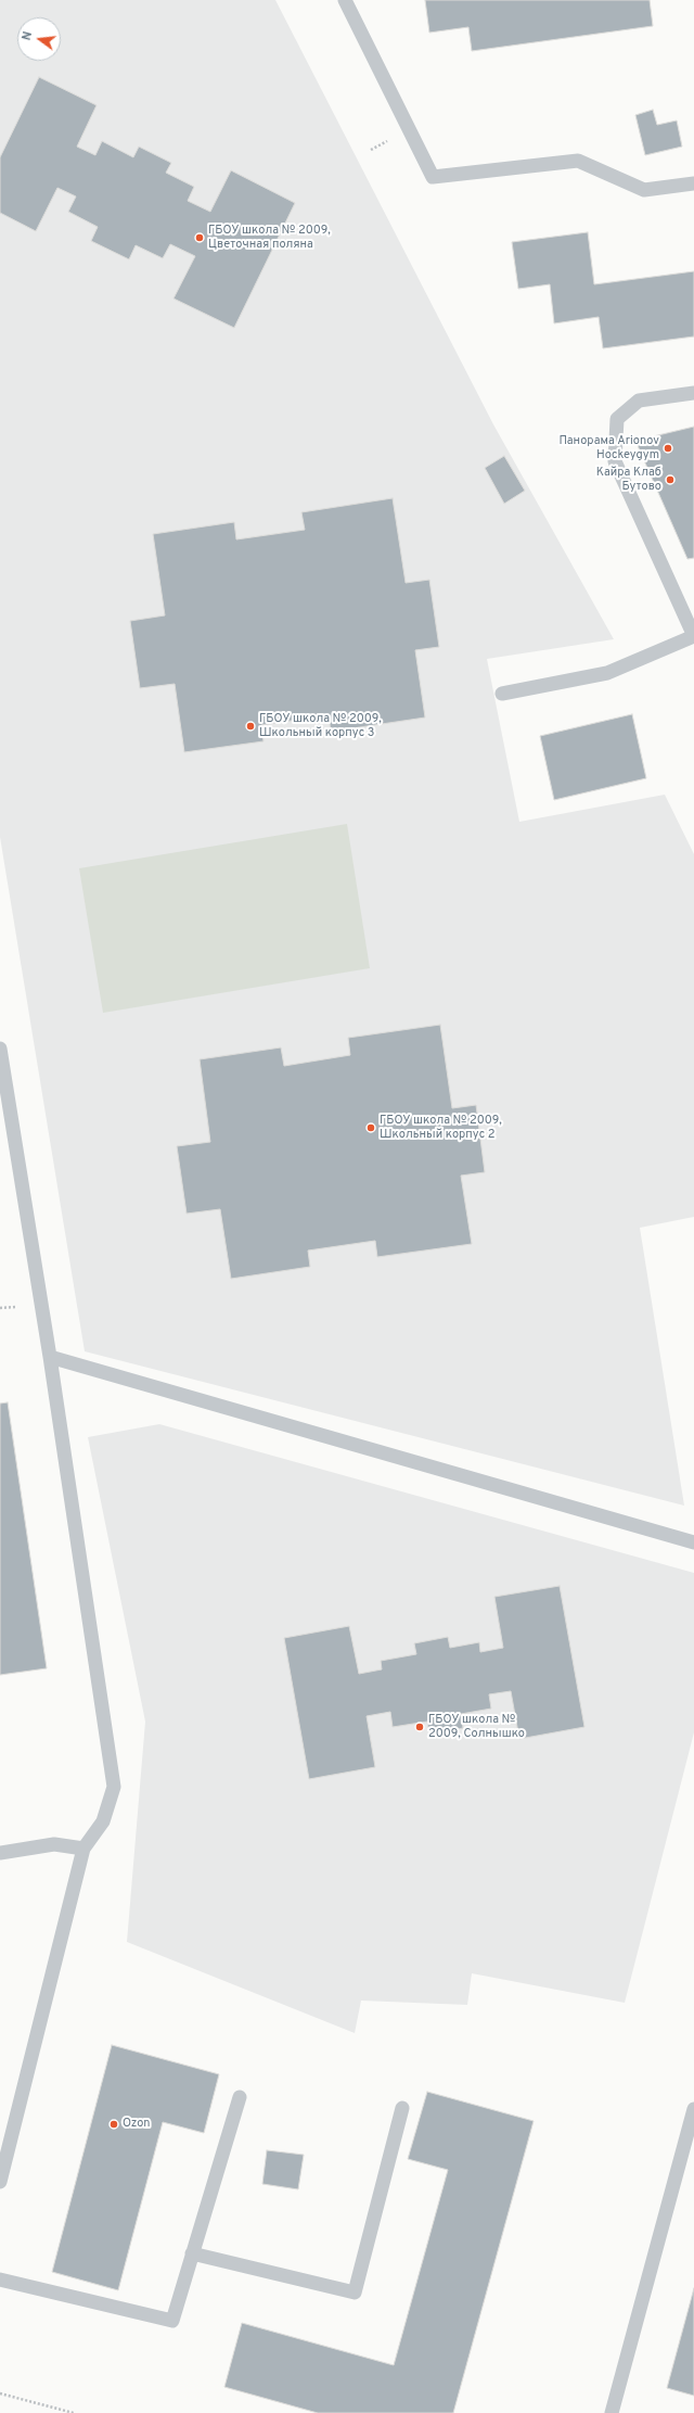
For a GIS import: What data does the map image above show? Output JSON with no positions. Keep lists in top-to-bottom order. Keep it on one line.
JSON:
{"places":["ГБОУ школа № 2009, Цветочная поляна","Панорама Arionov Hockeygym","Кайра Клаб Бутово","ГБОУ школа № 2009, Школьный корпус 3","ГБОУ школа № 2009, Школьный корпус 2","ГБОУ школа № 2009, Солнышко","Ozon"],"north":"left"}
